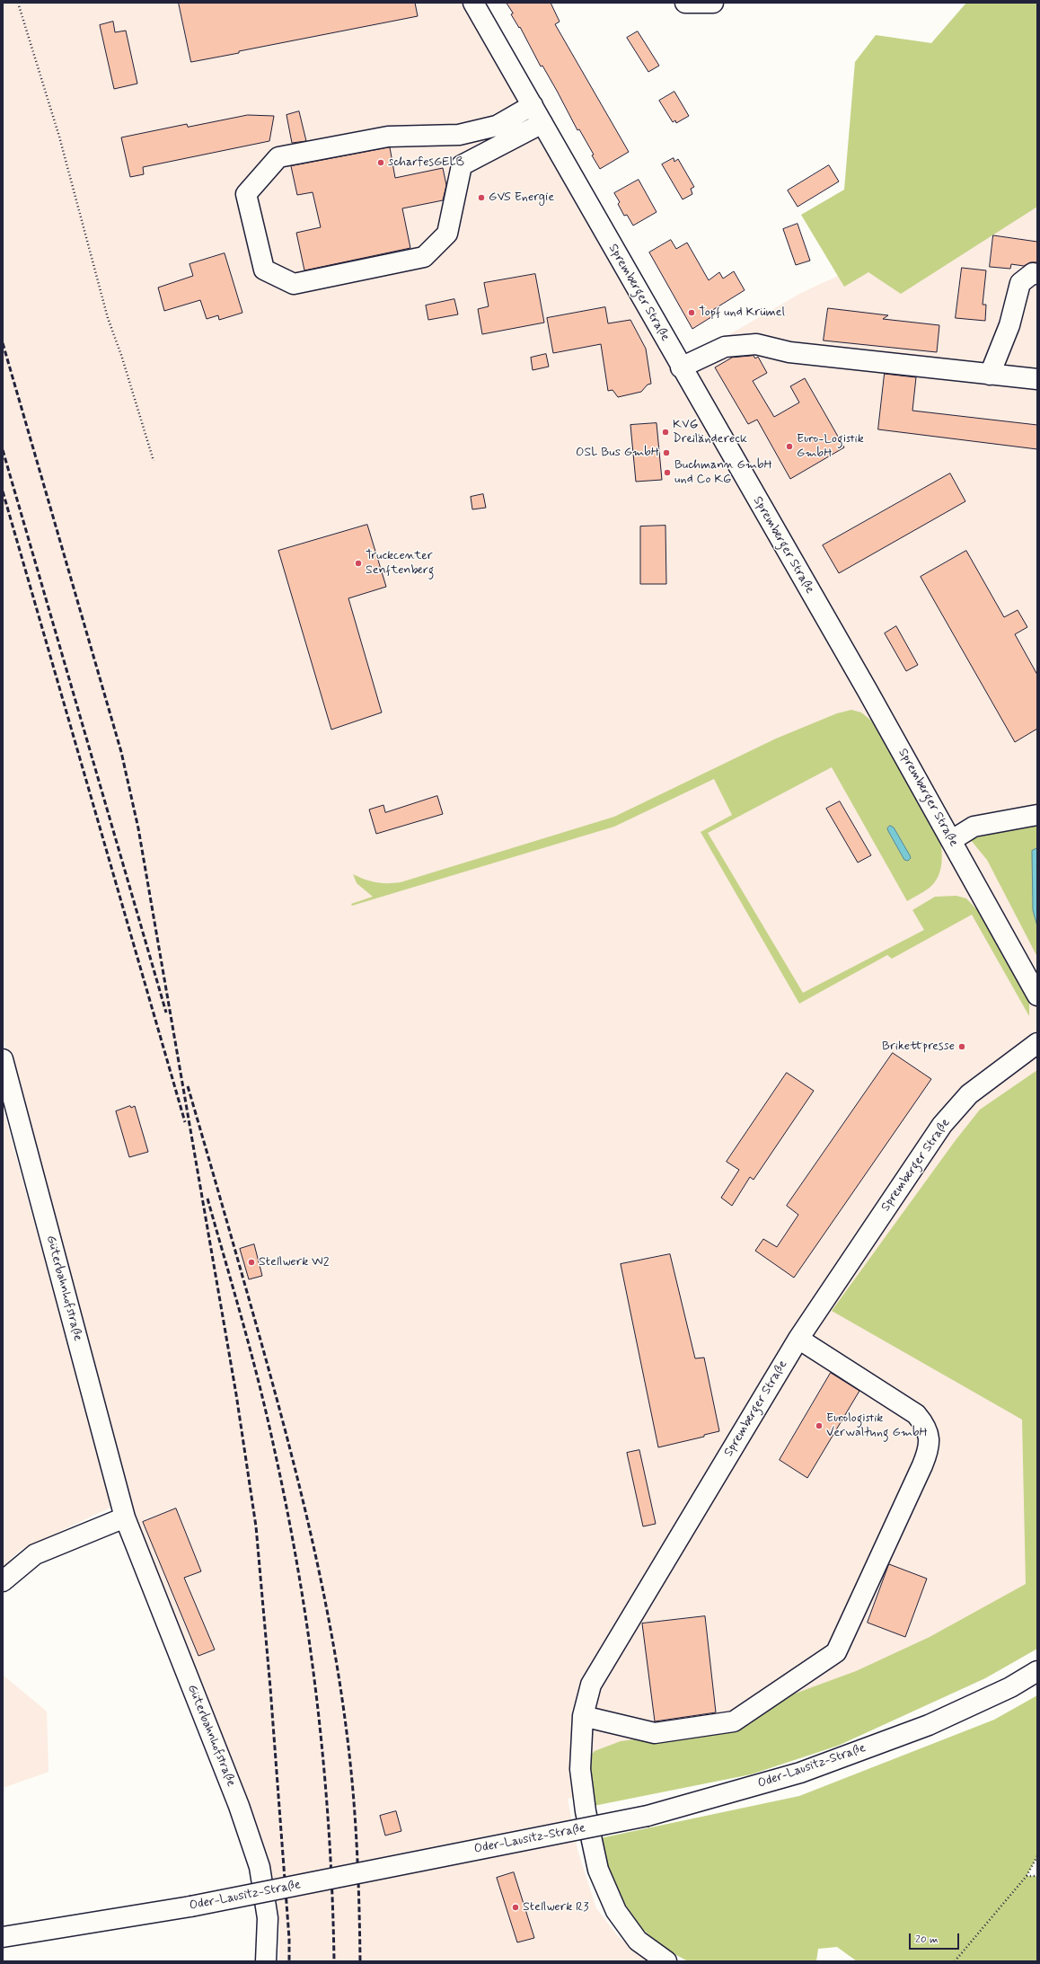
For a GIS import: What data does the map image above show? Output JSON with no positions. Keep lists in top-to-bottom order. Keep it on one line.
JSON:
{"streets":{"main road":["Spremberger Straße","Güterbahnhofstraße","Oder-Lausitz-Straße"]},"places":["scharfesGELB","GVS Energie","Topf und Krümel","KVG Dreiländereck","Euro-Logistik GmbH","OSL Bus GmbH","Buchmann GmbH und Co KG","Truckcenter Senftenberg","Brikettpresse","Stellwerk W2","Eurologistik Verwaltung GmbH","Stellwerk R3"],"scale_bar":"20 m"}
